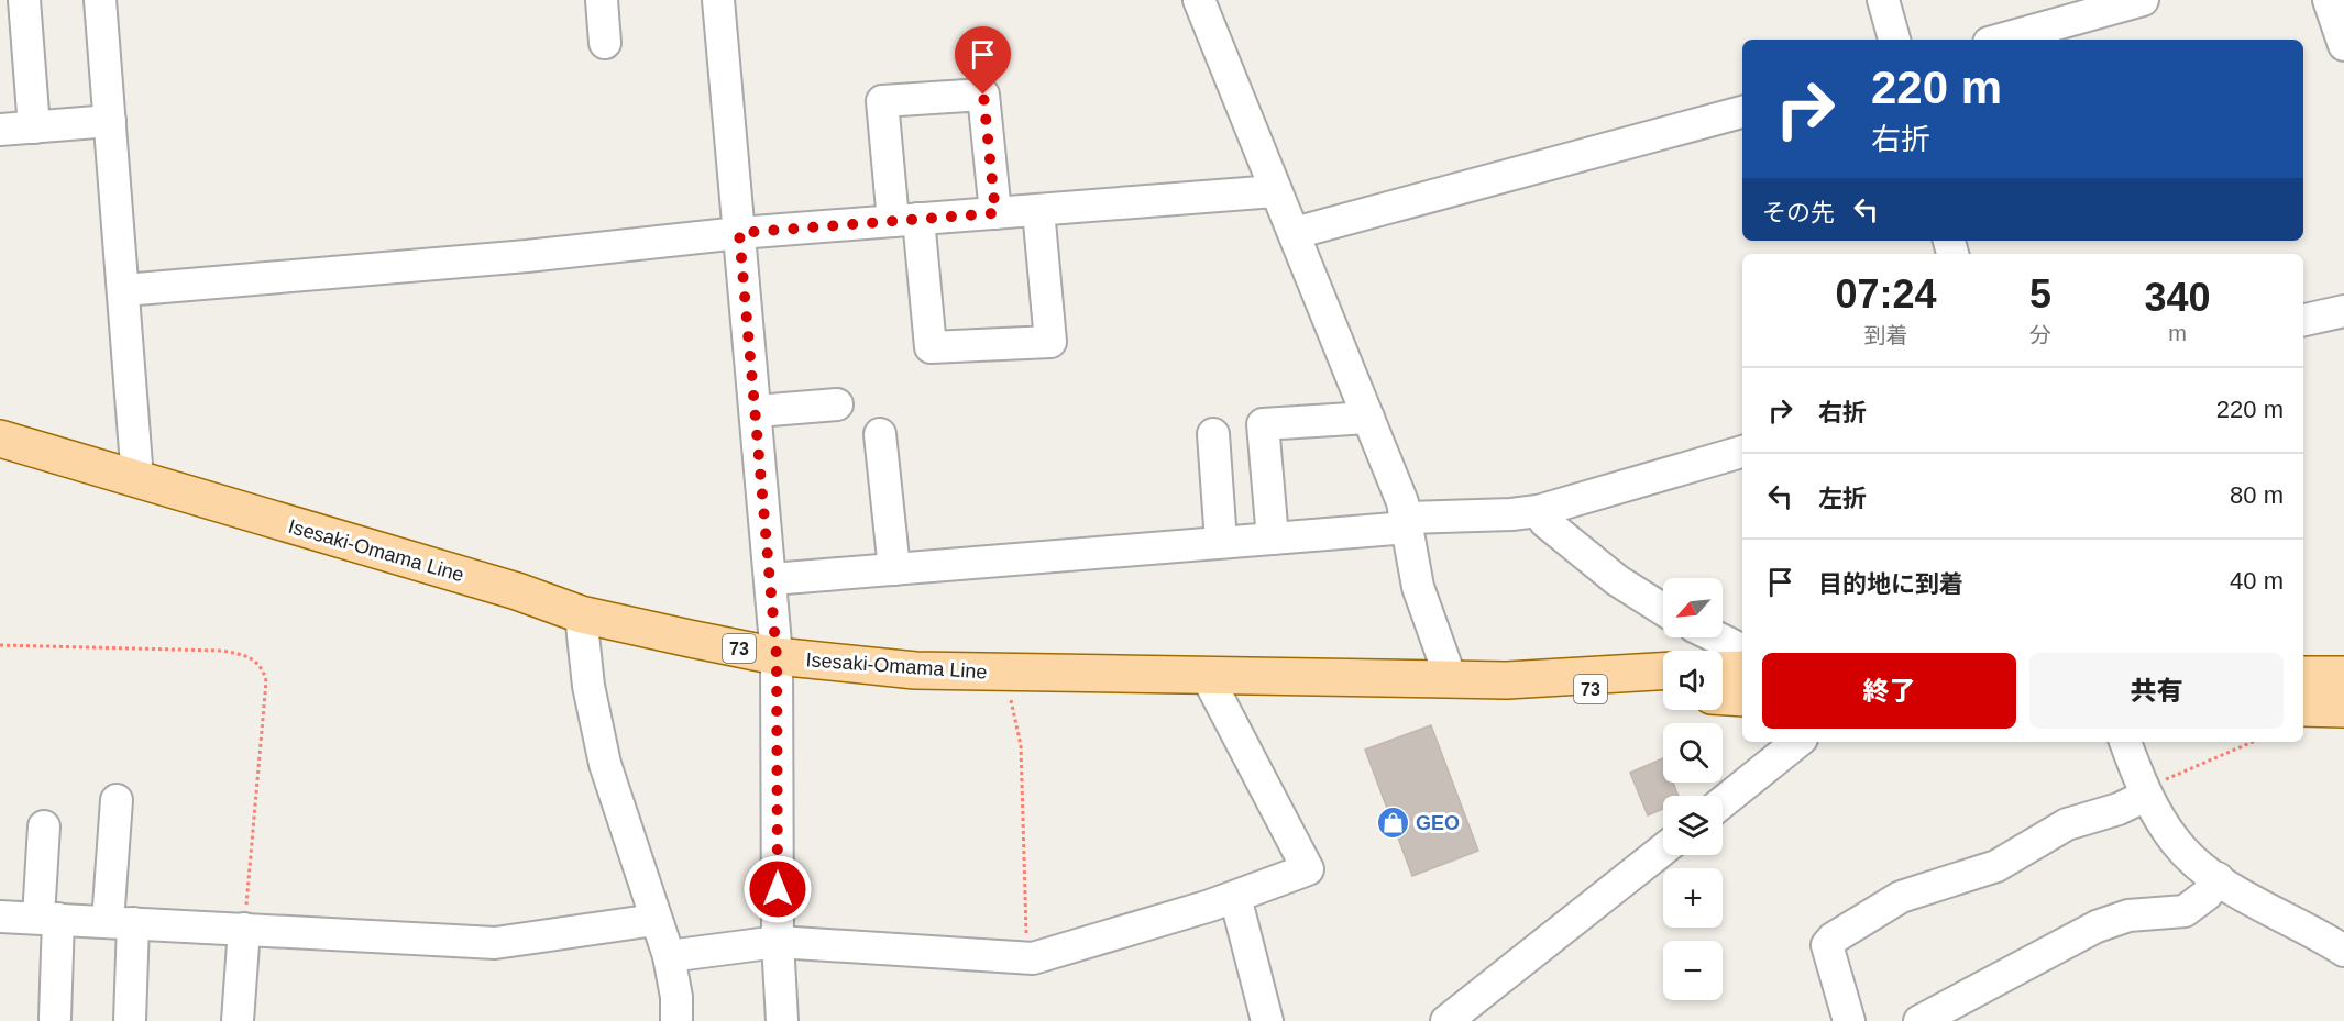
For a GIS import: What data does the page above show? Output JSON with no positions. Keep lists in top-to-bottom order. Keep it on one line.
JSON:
{"streets":{"main road":["Isesaki-Omama Line","73"]},"places":{"shop":["GEO"]},"north":"bottom left","page":{"turn":["220 m","右折"],"then":"その先","eta":["07:24","到着","5","分","340","m"],"list":[{"name":"右折","value":"220 m"},{"name":"左折","value":"80 m"},{"name":"目的地に到着","value":"40 m"}],"map_buttons":["+","−"],"buttons":["終了","共有"]}}
